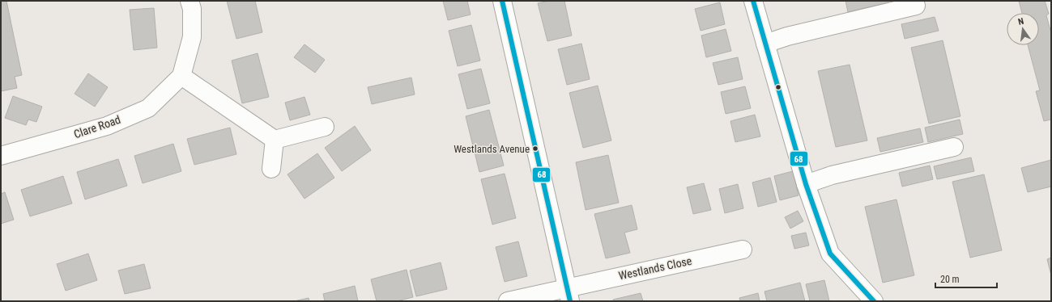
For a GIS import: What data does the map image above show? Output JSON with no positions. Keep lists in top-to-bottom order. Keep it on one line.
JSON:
{"streets":{"street":["Clare Road","Westlands Close"]},"places":["Westlands Avenue"],"lines":["transit line 68"],"scale_bar":"20 m","north":"top"}
